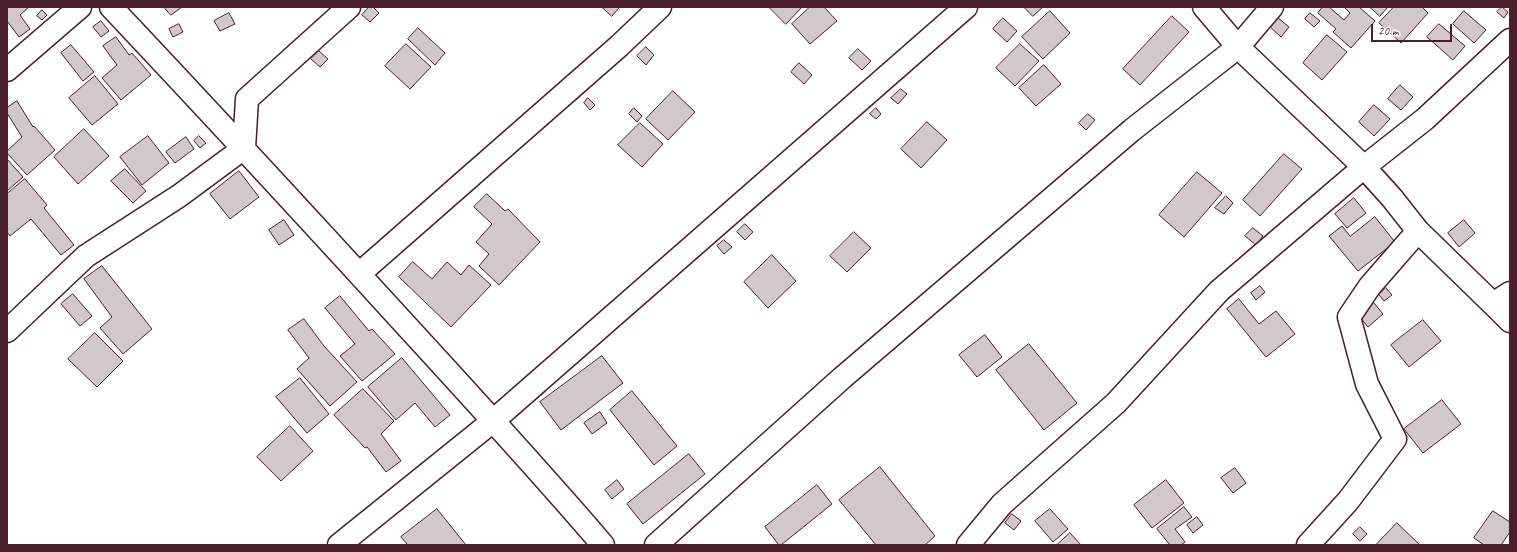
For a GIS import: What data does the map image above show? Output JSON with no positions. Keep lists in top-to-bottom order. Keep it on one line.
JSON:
{"scale_bar":"20 m"}
